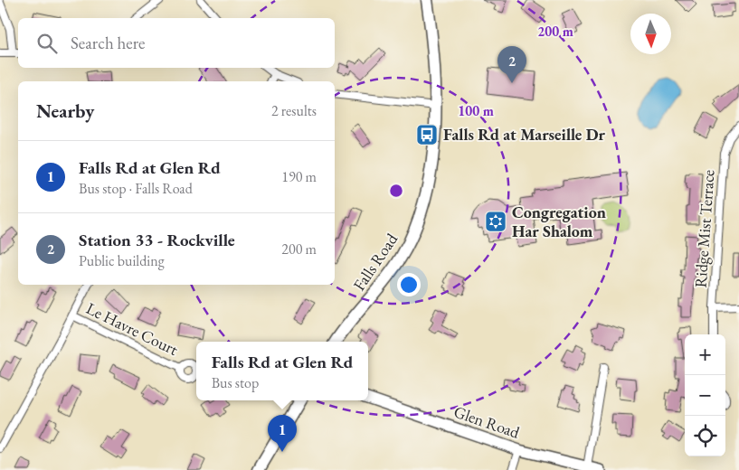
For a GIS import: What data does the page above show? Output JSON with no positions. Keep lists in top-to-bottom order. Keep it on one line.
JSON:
{"streets":{"main road":["Falls Road","Glen Road"],"street":["Ridge Mist Terrace","Le Havre Court"]},"places":{"bus stop":["Falls Rd at Marseille Dr"],"synagogue":["Congregation Har Shalom"]},"north":"bottom","page":{"search":"Search here","pins":["2","1"],"heading":["Nearby","2 results"],"list":[{"mark":"1","name":"Falls Rd at Glen Rd","note":"Bus stop · Falls Road","value":"190 m"},{"mark":"2","name":"Station 33 - Rockville","note":"Public building","value":"200 m"}],"map_buttons":["+","−"],"popup":["Falls Rd at Glen Rd","Bus stop"]},"rings":["200 m","100 m"]}
